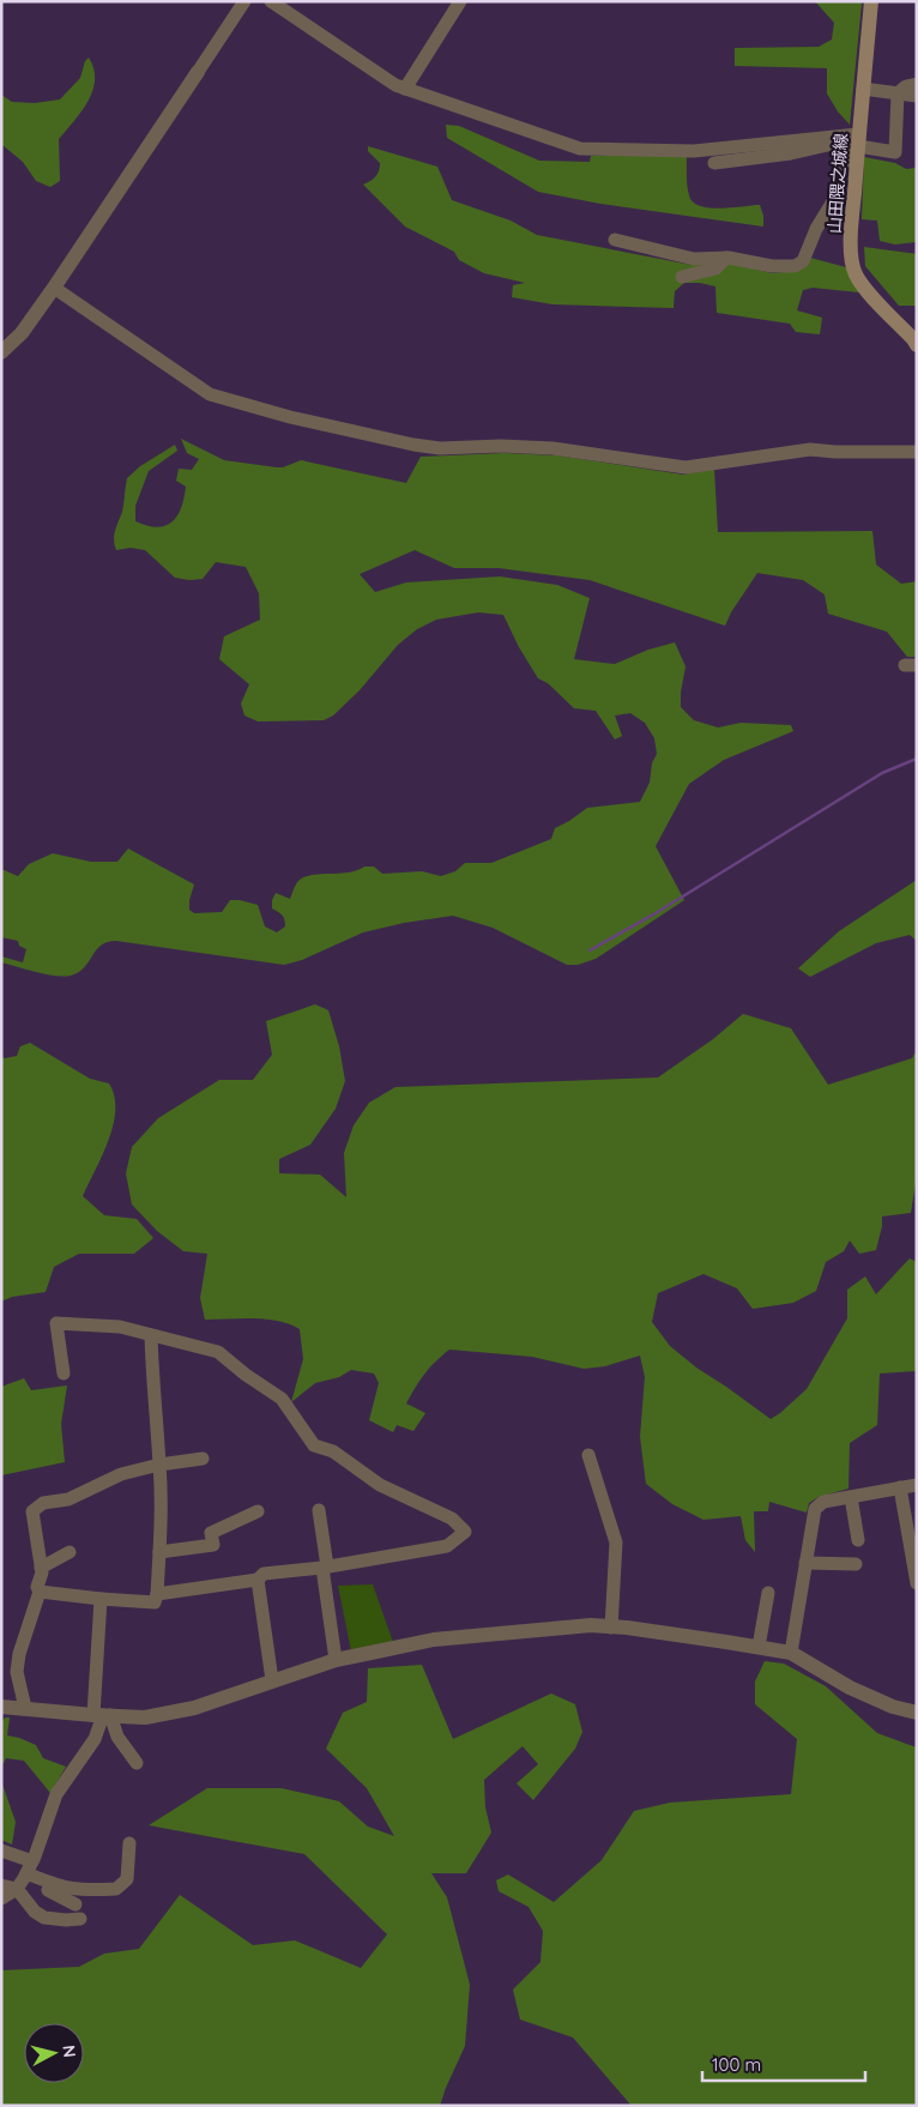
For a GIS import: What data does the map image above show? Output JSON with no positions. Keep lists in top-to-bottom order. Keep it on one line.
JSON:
{"streets":{"main road":["山田隈之城線"]},"scale_bar":"100 m","north":"right"}
